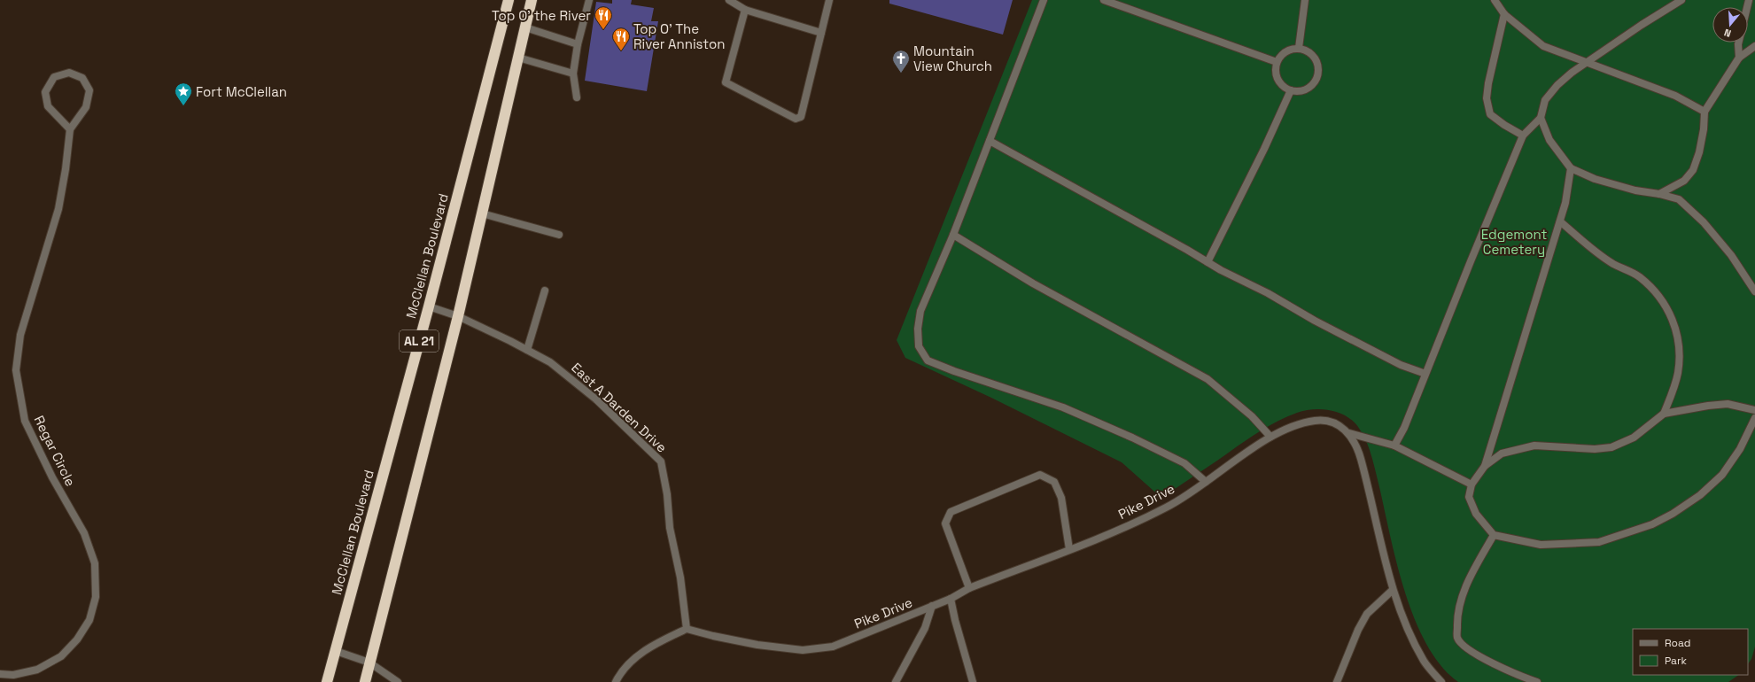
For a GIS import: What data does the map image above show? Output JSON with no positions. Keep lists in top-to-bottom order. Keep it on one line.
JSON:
{"streets":{"highway":["McClellan Boulevard","AL 21"],"street":["East A Darden Drive","Regar Circle","Pike Drive"]},"crossings":[["McClellan Boulevard","East A Darden Drive"],["AL 21","East A Darden Drive"],["East A Darden Drive","Pike Drive"]],"parks":["Edgemont Cemetery"],"places":{"restaurant":["Top O' the River","Top O' The River Anniston"],"church":["Mountain View Church"],"place":["Fort McClellan"]},"legend":["Road","Park"],"north":"bottom"}
